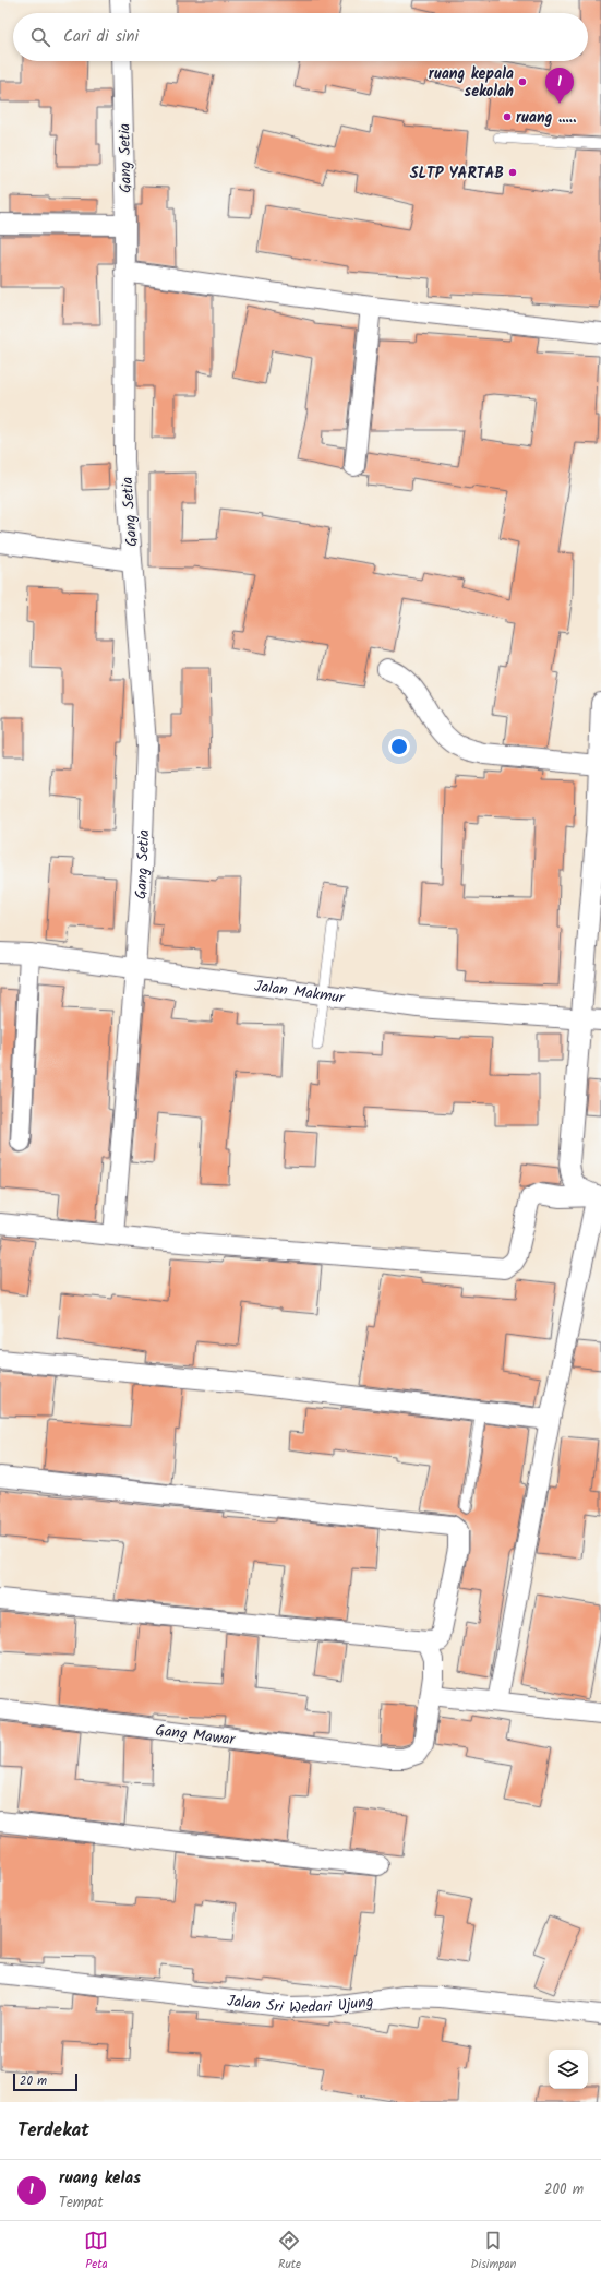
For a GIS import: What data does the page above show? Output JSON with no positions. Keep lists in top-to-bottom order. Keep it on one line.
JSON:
{"streets":{"street":["Gang Setia","Jalan Makmur","Gang Mawar","Jalan Sri Wedari Ujung"]},"crossings":[["Gang Setia","Jalan Makmur"]],"places":["ruang kepala sekolah","ruang .....","SLTP YARTAB"],"scale_bar":"20 m","page":{"search":"Cari di sini","pins":"1","scale":"20 m","heading":"Terdekat","list":[{"mark":"1","name":"ruang kelas","note":"Tempat","value":"200 m"}],"nav":["Peta","Rute","Disimpan"]}}
